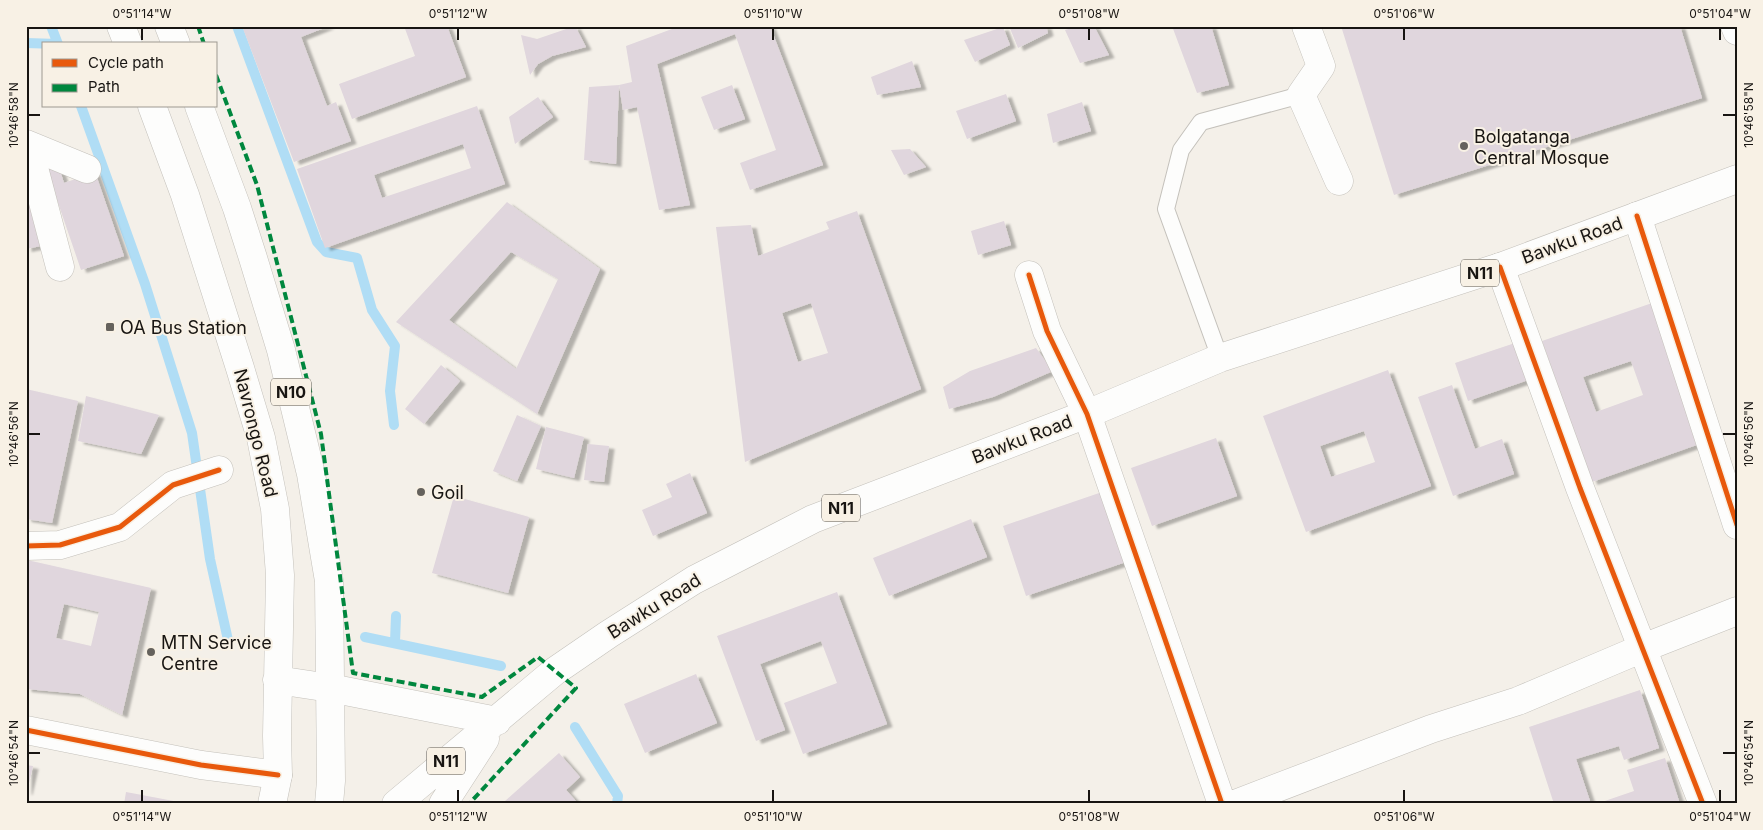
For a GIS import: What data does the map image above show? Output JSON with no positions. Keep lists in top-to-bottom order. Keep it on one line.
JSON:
{"streets":{"main road":["Bawku Road","N11","N10","Navrongo Road"]},"crossings":[["Bawku Road","N11"]],"places":{"other":["Bolgatanga Central Mosque","Goil","MTN Service Centre"],"transit":["OA Bus Station"]},"legend":["Cycle path","Path"],"coordinates":["0°51'14\"W","0°51'12\"W","0°51'10\"W","0°51'08\"W","0°51'06\"W","0°51'04\"W","10°46'58\"N","10°46'56\"N","10°46'54\"N"]}
